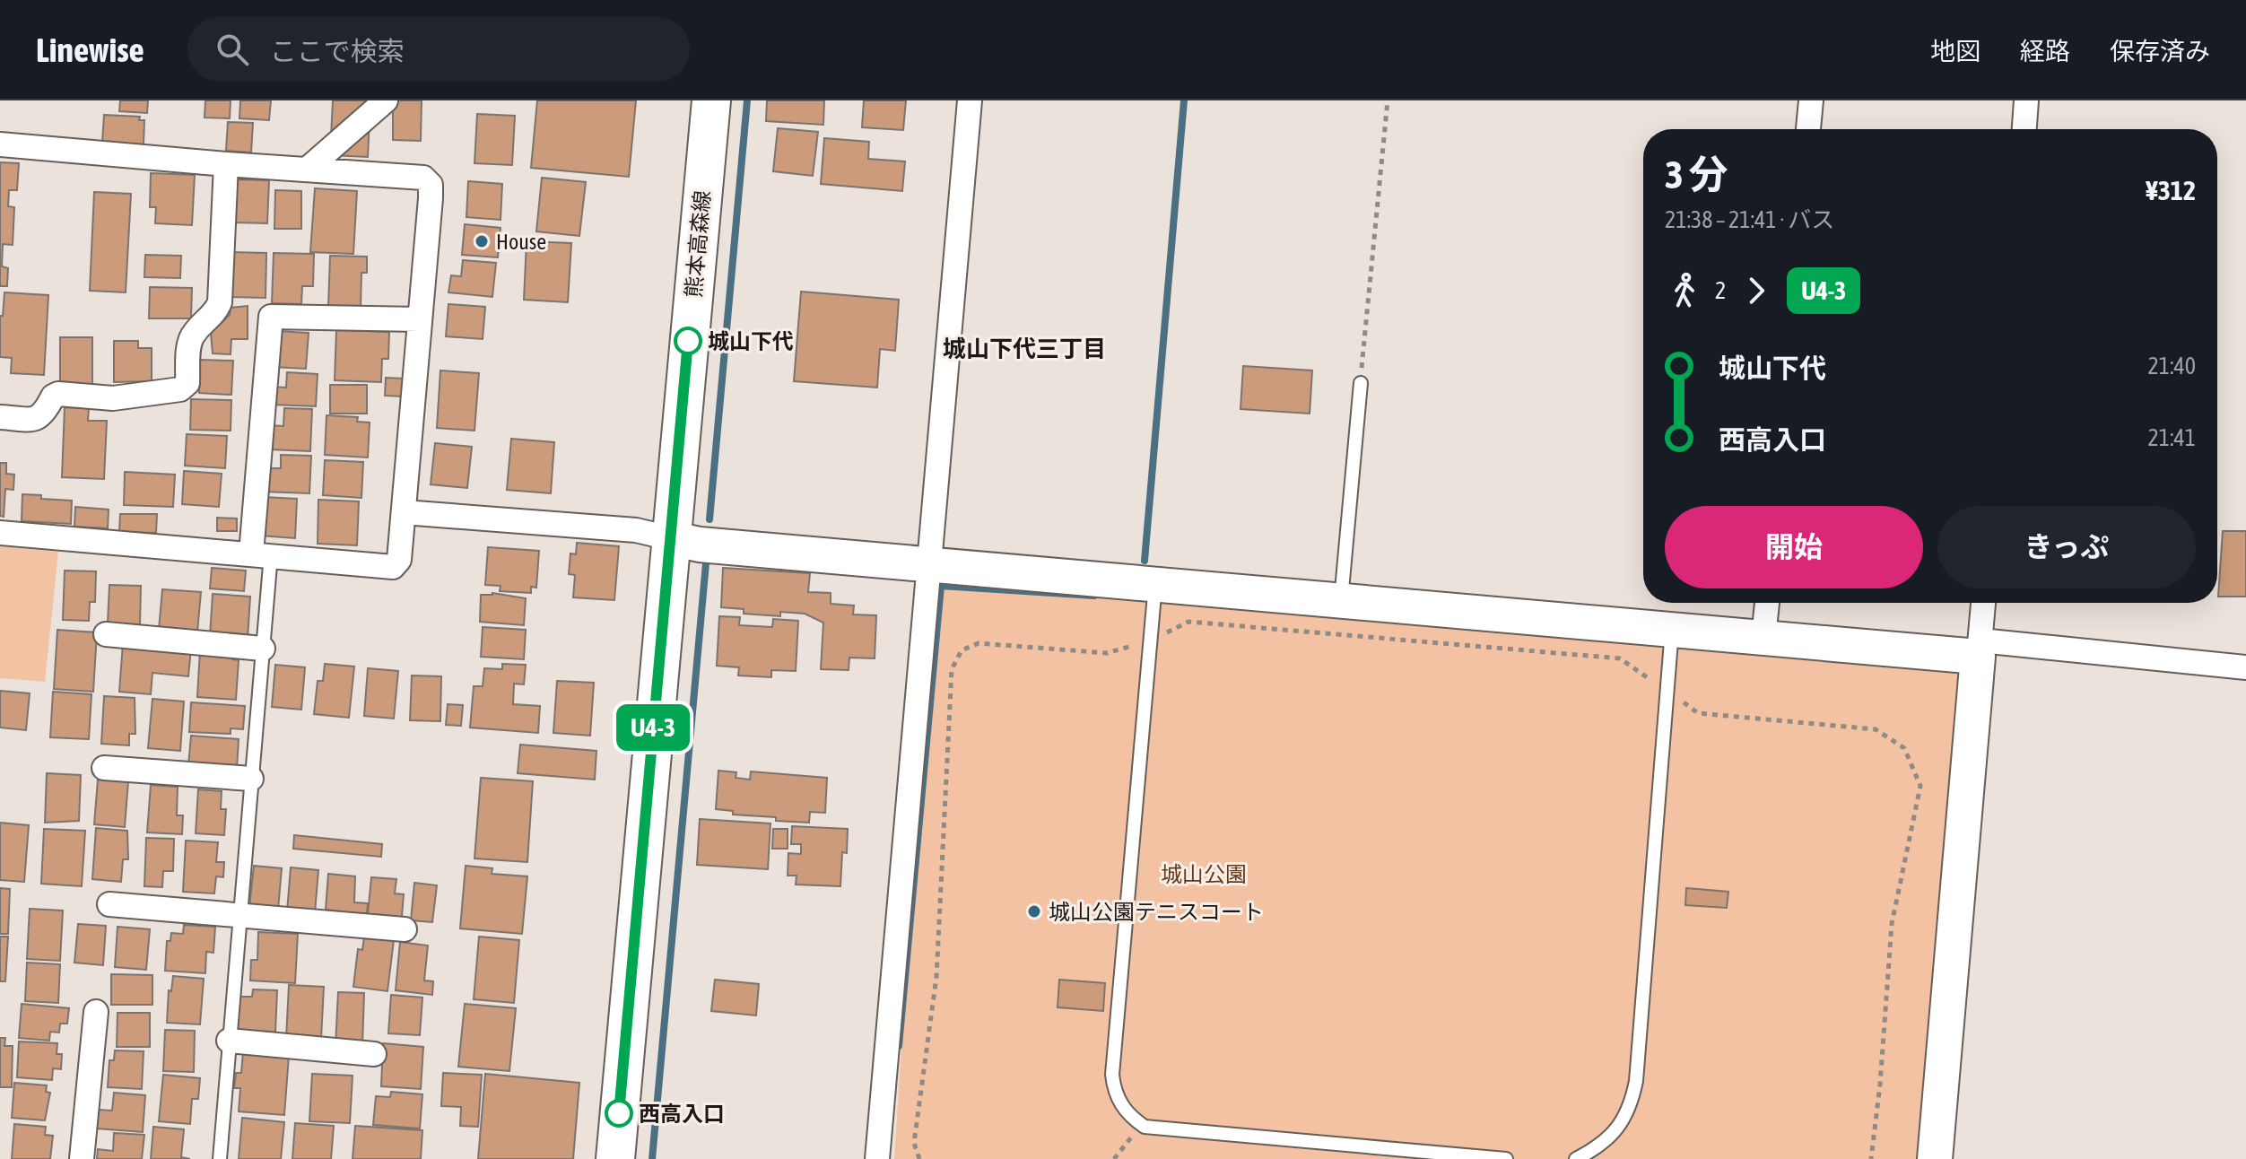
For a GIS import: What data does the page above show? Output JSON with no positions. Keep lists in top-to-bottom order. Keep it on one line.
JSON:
{"streets":{"main road":["熊本高森線"]},"districts":["城山下代三丁目"],"parks":["城山公園"],"places":["House","城山下代","城山公園テニスコート","西高入口"],"lines":["bus line U4-3"],"page":{"header":"Linewise","search":"ここで検索","nav":["地図","経路","保存済み"],"on_map":"U4-3","heading":["3 分","21:38 – 21:41 · バス","¥312"],"legs":["2","U4-3"],"list":[{"name":"城山下代","value":"21:40"},{"name":"西高入口","value":"21:41"}],"buttons":["開始","きっぷ"]}}
